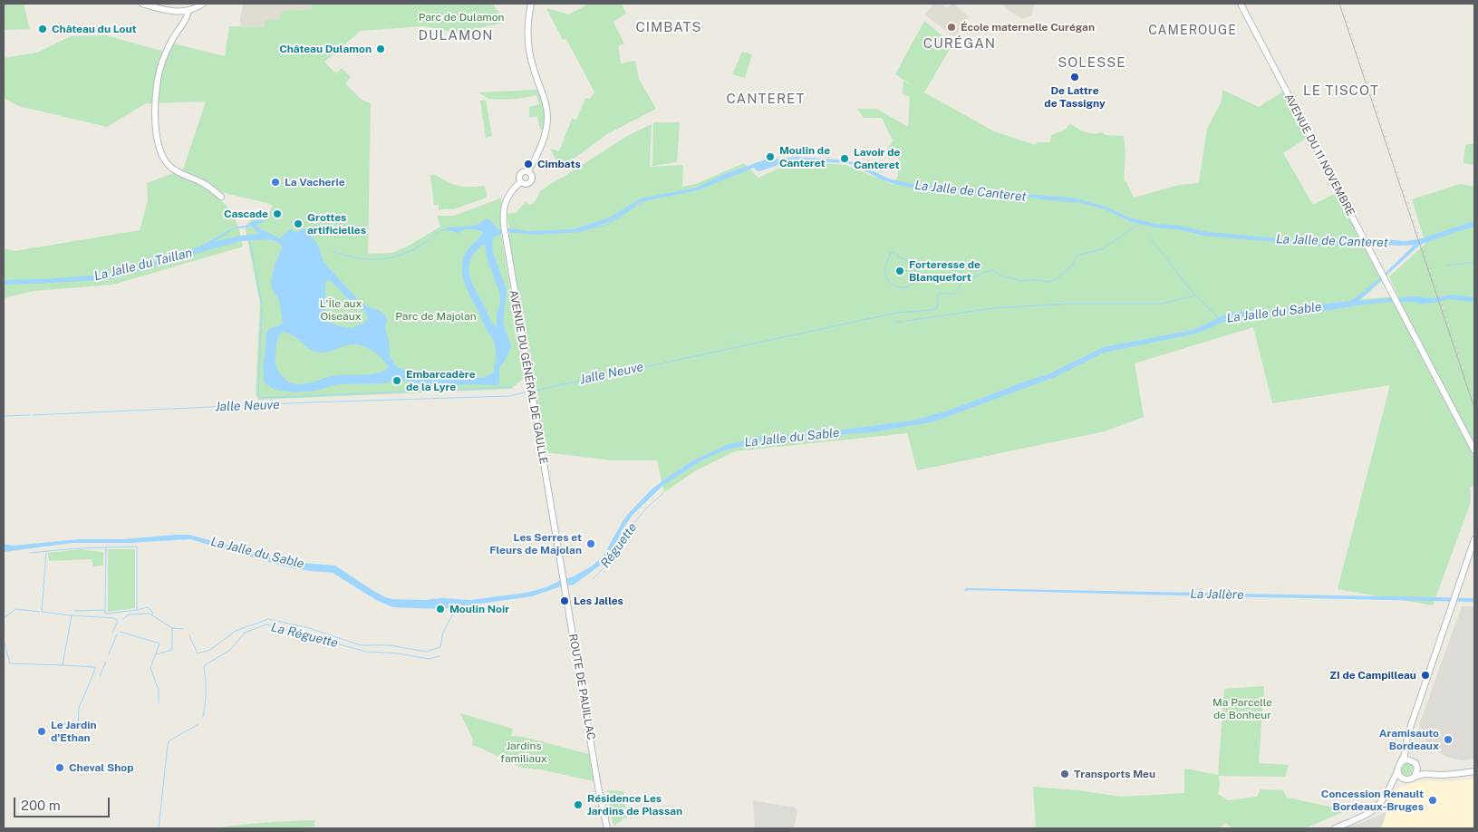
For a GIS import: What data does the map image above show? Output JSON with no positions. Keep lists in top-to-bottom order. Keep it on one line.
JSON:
{"streets":{"main road":["AVENUE DU 11 NOVEMBRE","AVENUE DU GÉNÉRAL DE GAULLE","ROUTE DE PAUILLAC"]},"crossings":[["AVENUE DU GÉNÉRAL DE GAULLE","ROUTE DE PAUILLAC"]],"districts":["CIMBATS","CAMEROUGE","DULAMON","CURÉGAN","SOLESSE","LE TISCOT","CANTERET"],"water":["La Jalle de Canteret","La Jalle du Taillan","La Jalle du Sable","Jalle Neuve","Réguette","La Jallère","La Réguette"],"parks":["Parc de Dulamon","L'Île aux Oiseaux","Parc de Majolan","Ma Parcelle de Bonheur","Jardins familiaux"],"places":["École maternelle Curégan","Château du Lout","Château Dulamon","De Lattre de Tassigny","Moulin de Canteret","Lavoir de Canteret","Cimbats","La Vacherie","Cascade","Grottes artificielles","Forteresse de Blanquefort","Embarcadère de la Lyre","Les Serres et Fleurs de Majolan","Les Jalles","Moulin Noir","ZI de Campilleau","Le Jardin d'Ethan","Aramisauto Bordeaux","Cheval Shop","Transports Meu","Concession Renault Bordeaux-Bruges","Résidence Les Jardins de Plassan"],"scale_bar":"200 m"}
